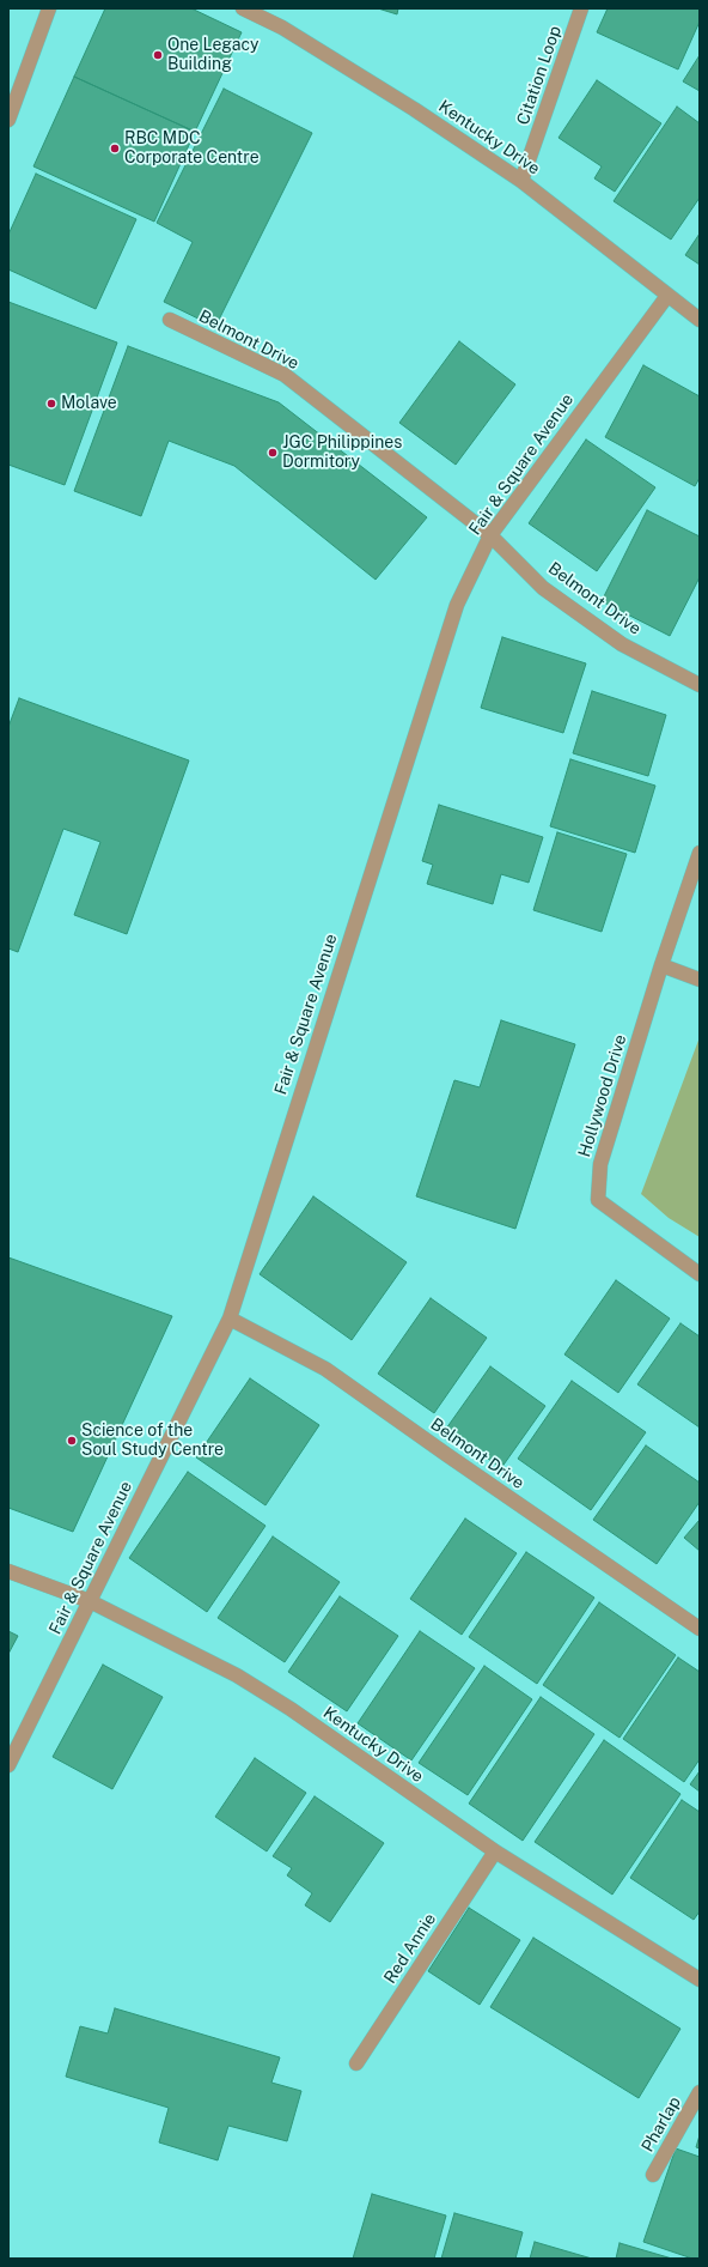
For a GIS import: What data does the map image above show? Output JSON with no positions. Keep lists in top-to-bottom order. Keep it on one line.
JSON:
{"streets":{"street":["Citation Loop","Kentucky Drive","Belmont Drive","Fair & Square Avenue","Hollywood Drive","Red Annie","Pharlap"]},"crossings":[["Citation Loop","Kentucky Drive"],["Kentucky Drive","Fair & Square Avenue"],["Kentucky Drive","Red Annie"],["Belmont Drive","Fair & Square Avenue"]],"places":["One Legacy Building","RBC MDC Corporate Centre","Molave","JGC Philippines Dormitory","Science of the Soul Study Centre"]}
